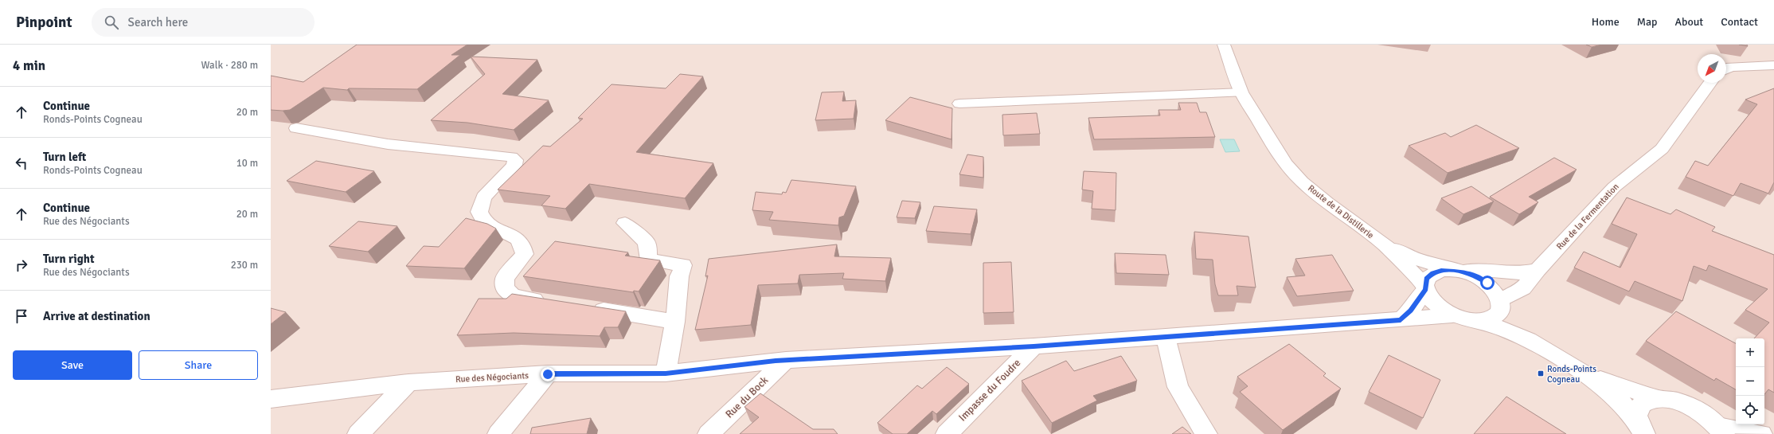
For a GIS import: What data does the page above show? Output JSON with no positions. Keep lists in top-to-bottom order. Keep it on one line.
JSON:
{"streets":{"street":["Route de la Distillerie","Rue de la Fermentation","Rue des Négociants","Impasse du Foudre","Rue du Bock"]},"crossings":[["Route de la Distillerie","Rue de la Fermentation"],["Route de la Distillerie","Rue des Négociants"],["Rue de la Fermentation","Rue des Négociants"],["Rue des Négociants","Impasse du Foudre"],["Rue des Négociants","Rue du Bock"]],"places":{"transit":["Ronds-Points Cogneau"]},"north":"bottom left","page":{"header":"Pinpoint","search":"Search here","nav":["Home","Map","About","Contact"],"heading":["4 min","Walk · 280 m"],"list":[["Continue","Ronds-Points Cogneau","20 m"],["Turn left","Ronds-Points Cogneau","10 m"],["Continue","Rue des Négociants","20 m"],["Turn right","Rue des Négociants","230 m"],"Arrive at destination"],"map_buttons":["+","−"],"buttons":["Save","Share"]}}
